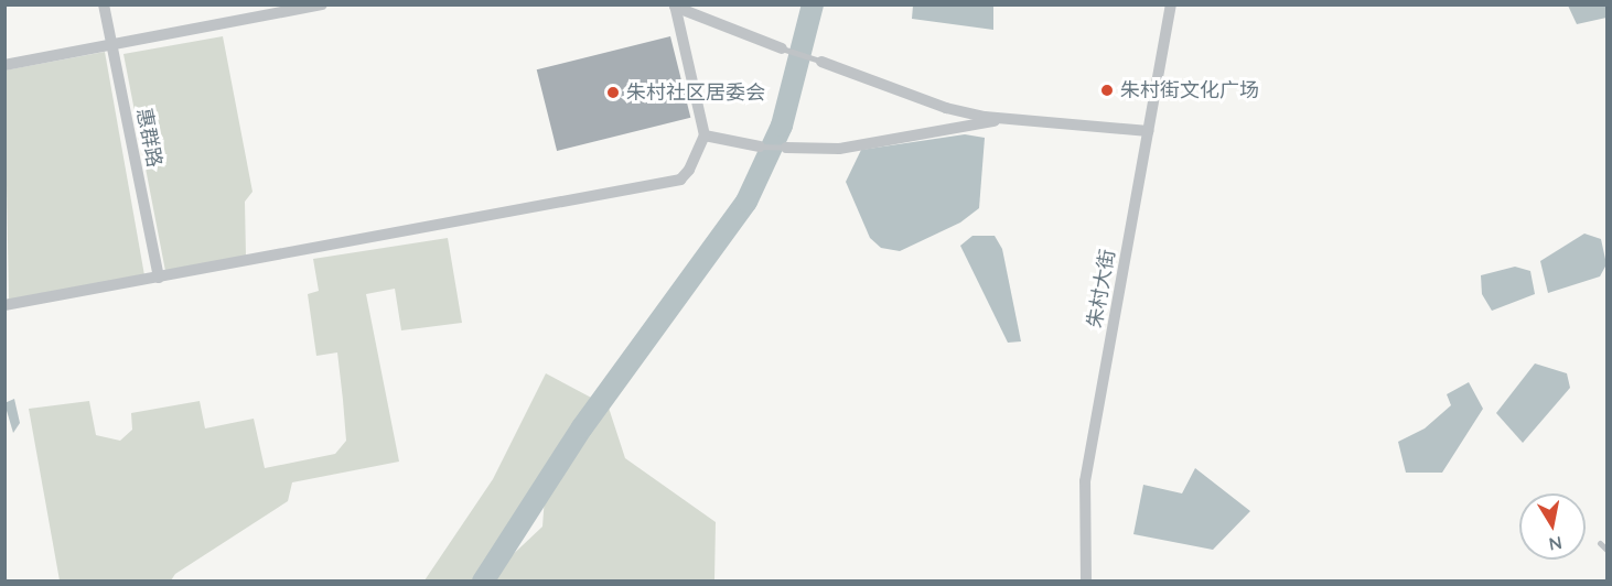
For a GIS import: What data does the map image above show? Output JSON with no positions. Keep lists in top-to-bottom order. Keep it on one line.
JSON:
{"streets":{"street":["惠群路","朱村大街"]},"places":["朱村街文化广场","朱村社区居委会"],"north":"bottom"}
